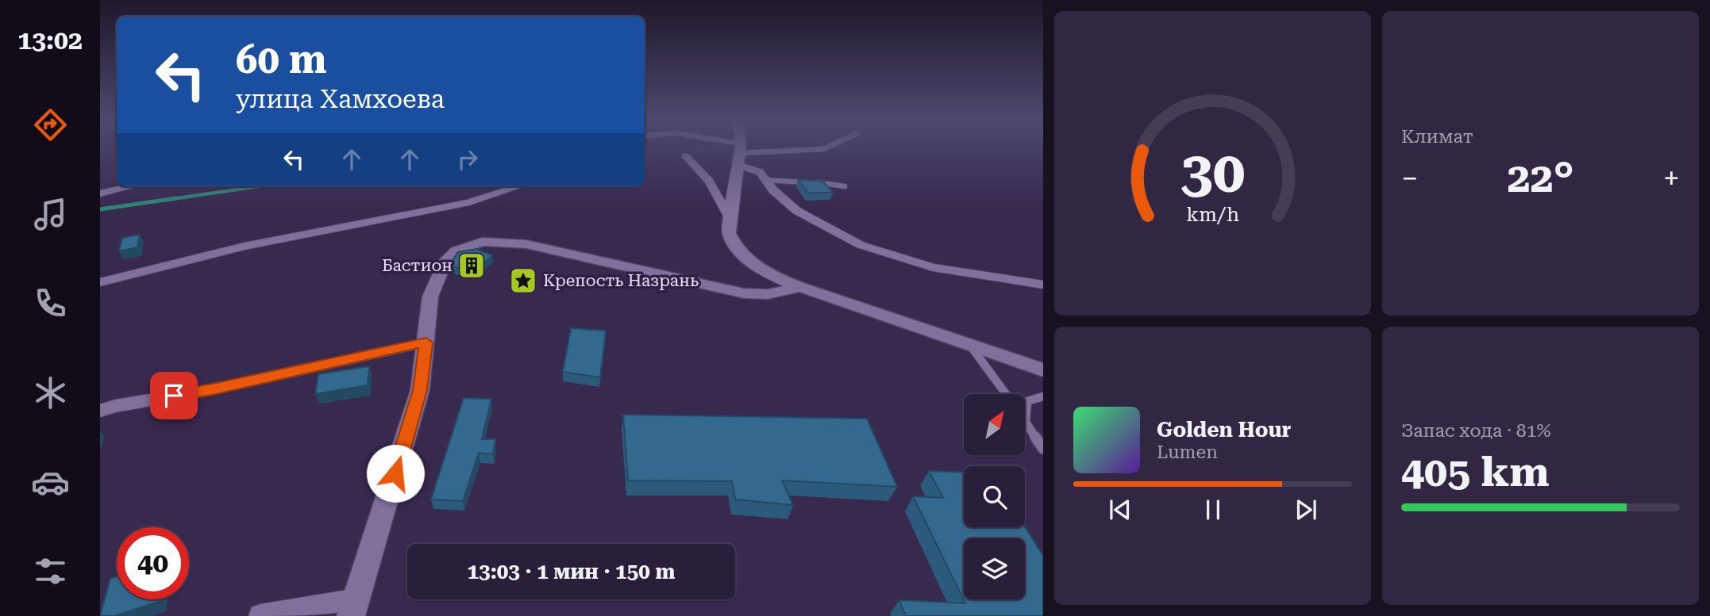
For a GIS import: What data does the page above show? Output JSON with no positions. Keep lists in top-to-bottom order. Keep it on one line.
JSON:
{"places":{"building":["Бастион"],"place":["Крепость Назрань"]},"north":"top right","page":{"tabs":"13:02","tile":["Климат",["Запас хода · 81%","405 km"]],"turn":["60 m","улица Хамхоева"],"heat":["−","22°","+"],"song":["Golden Hour","Lumen"],"limit":"40","trip":"13:03 · 1 мин · 150 m","gauge":["30","km/h"]}}
